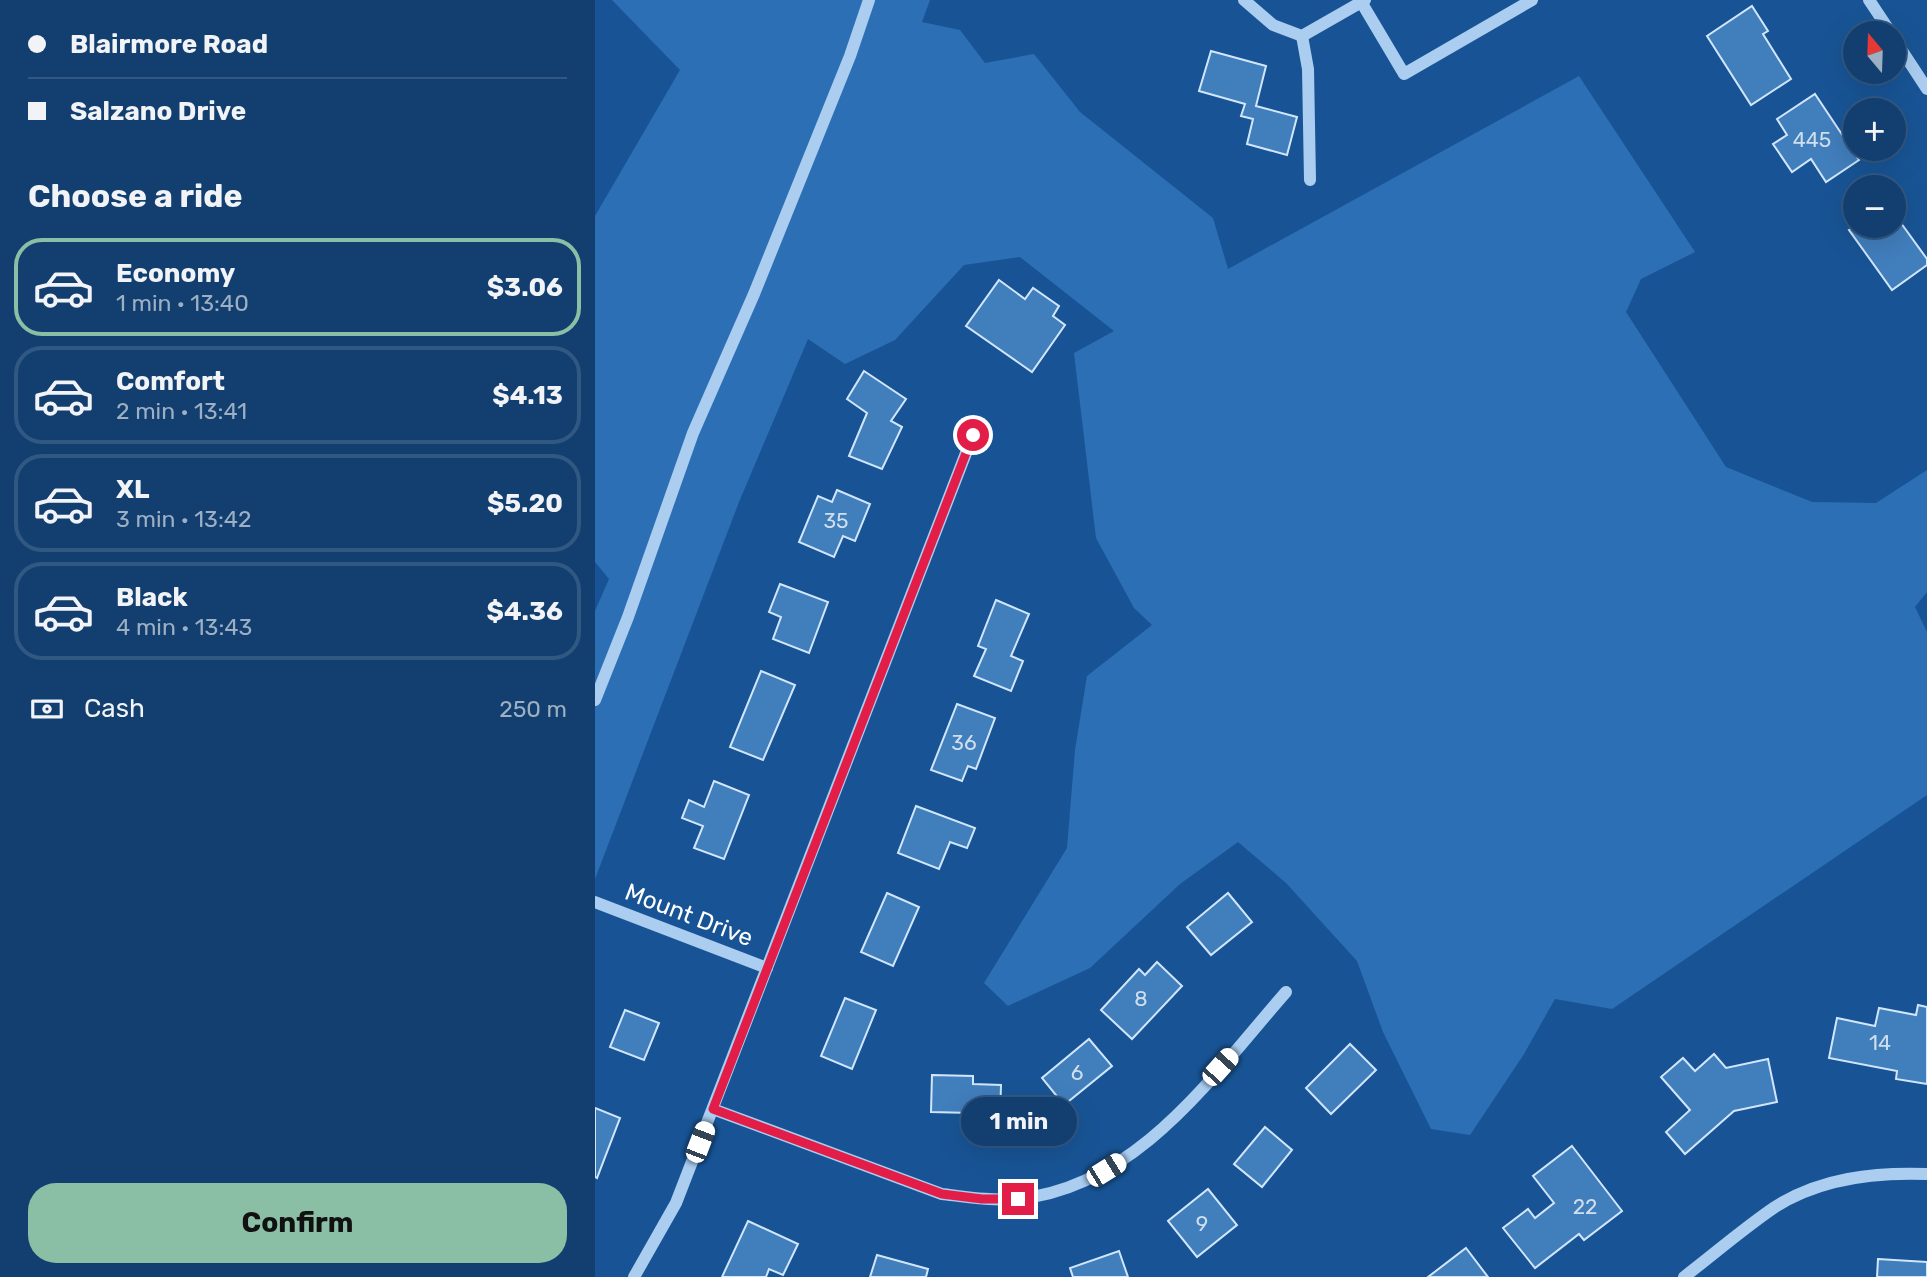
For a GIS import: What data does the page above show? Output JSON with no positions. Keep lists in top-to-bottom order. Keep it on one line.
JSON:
{"streets":{"street":["Mount Drive"]},"house_numbers":["445","35","36","8","14","6","22","9"],"north":"top","page":{"banner":["Blairmore Road","Salzano Drive"],"map_buttons":["+","−"],"heading":"Choose a ride","list":[{"name":"Economy","note":"1 min · 13:40","value":"$3.06"},{"name":"Comfort","note":"2 min · 13:41","value":"$4.13"},{"name":"XL","note":"3 min · 13:42","value":"$5.20"},{"name":"Black","note":"4 min · 13:43","value":"$4.36"}],"pay":["Cash","250 m"],"bubble":"1 min","buttons":"Confirm"}}
